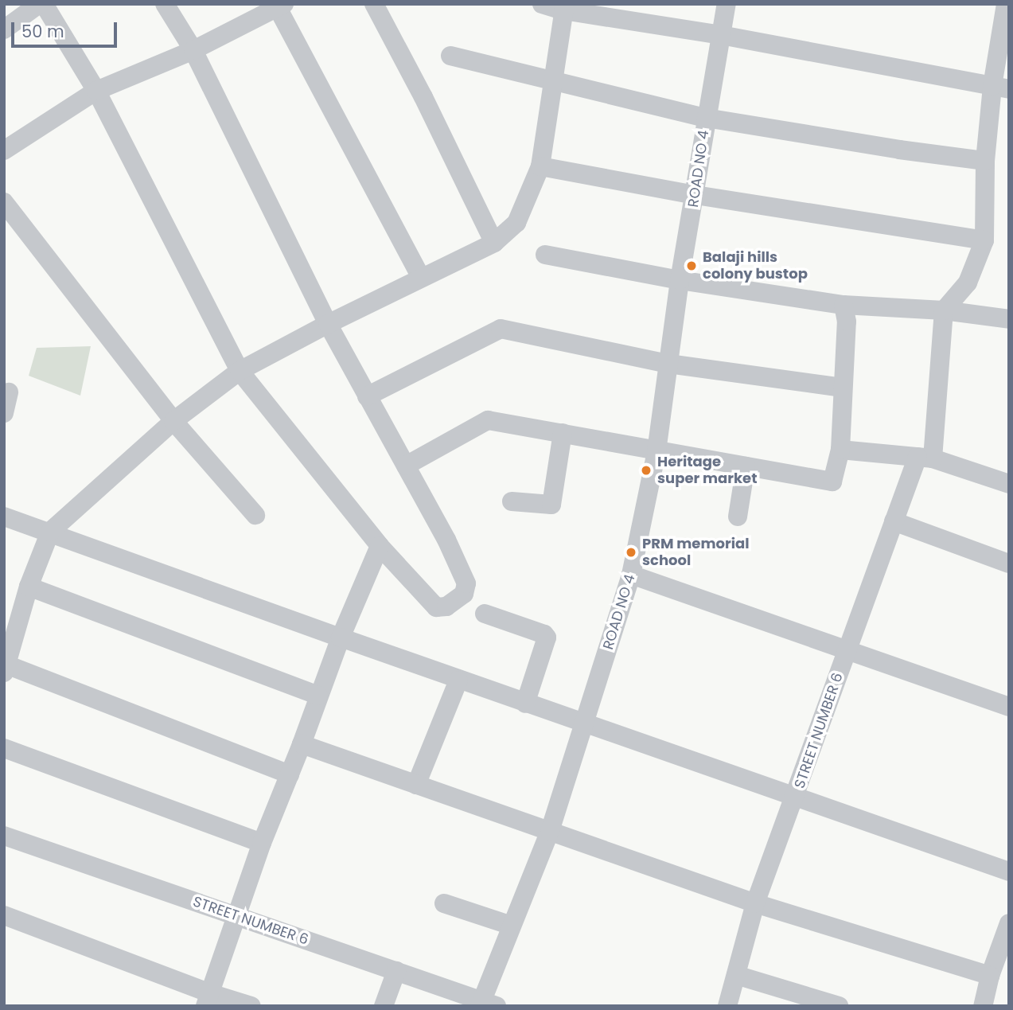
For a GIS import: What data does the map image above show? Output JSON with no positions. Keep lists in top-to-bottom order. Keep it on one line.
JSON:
{"streets":{"street":["ROAD NO 4","STREET NUMBER 6"]},"crossings":[["ROAD NO 4","STREET NUMBER 6"]],"places":["Balaji hills colony bustop","Heritage super market","PRM memorial school"],"scale_bar":"50 m"}
